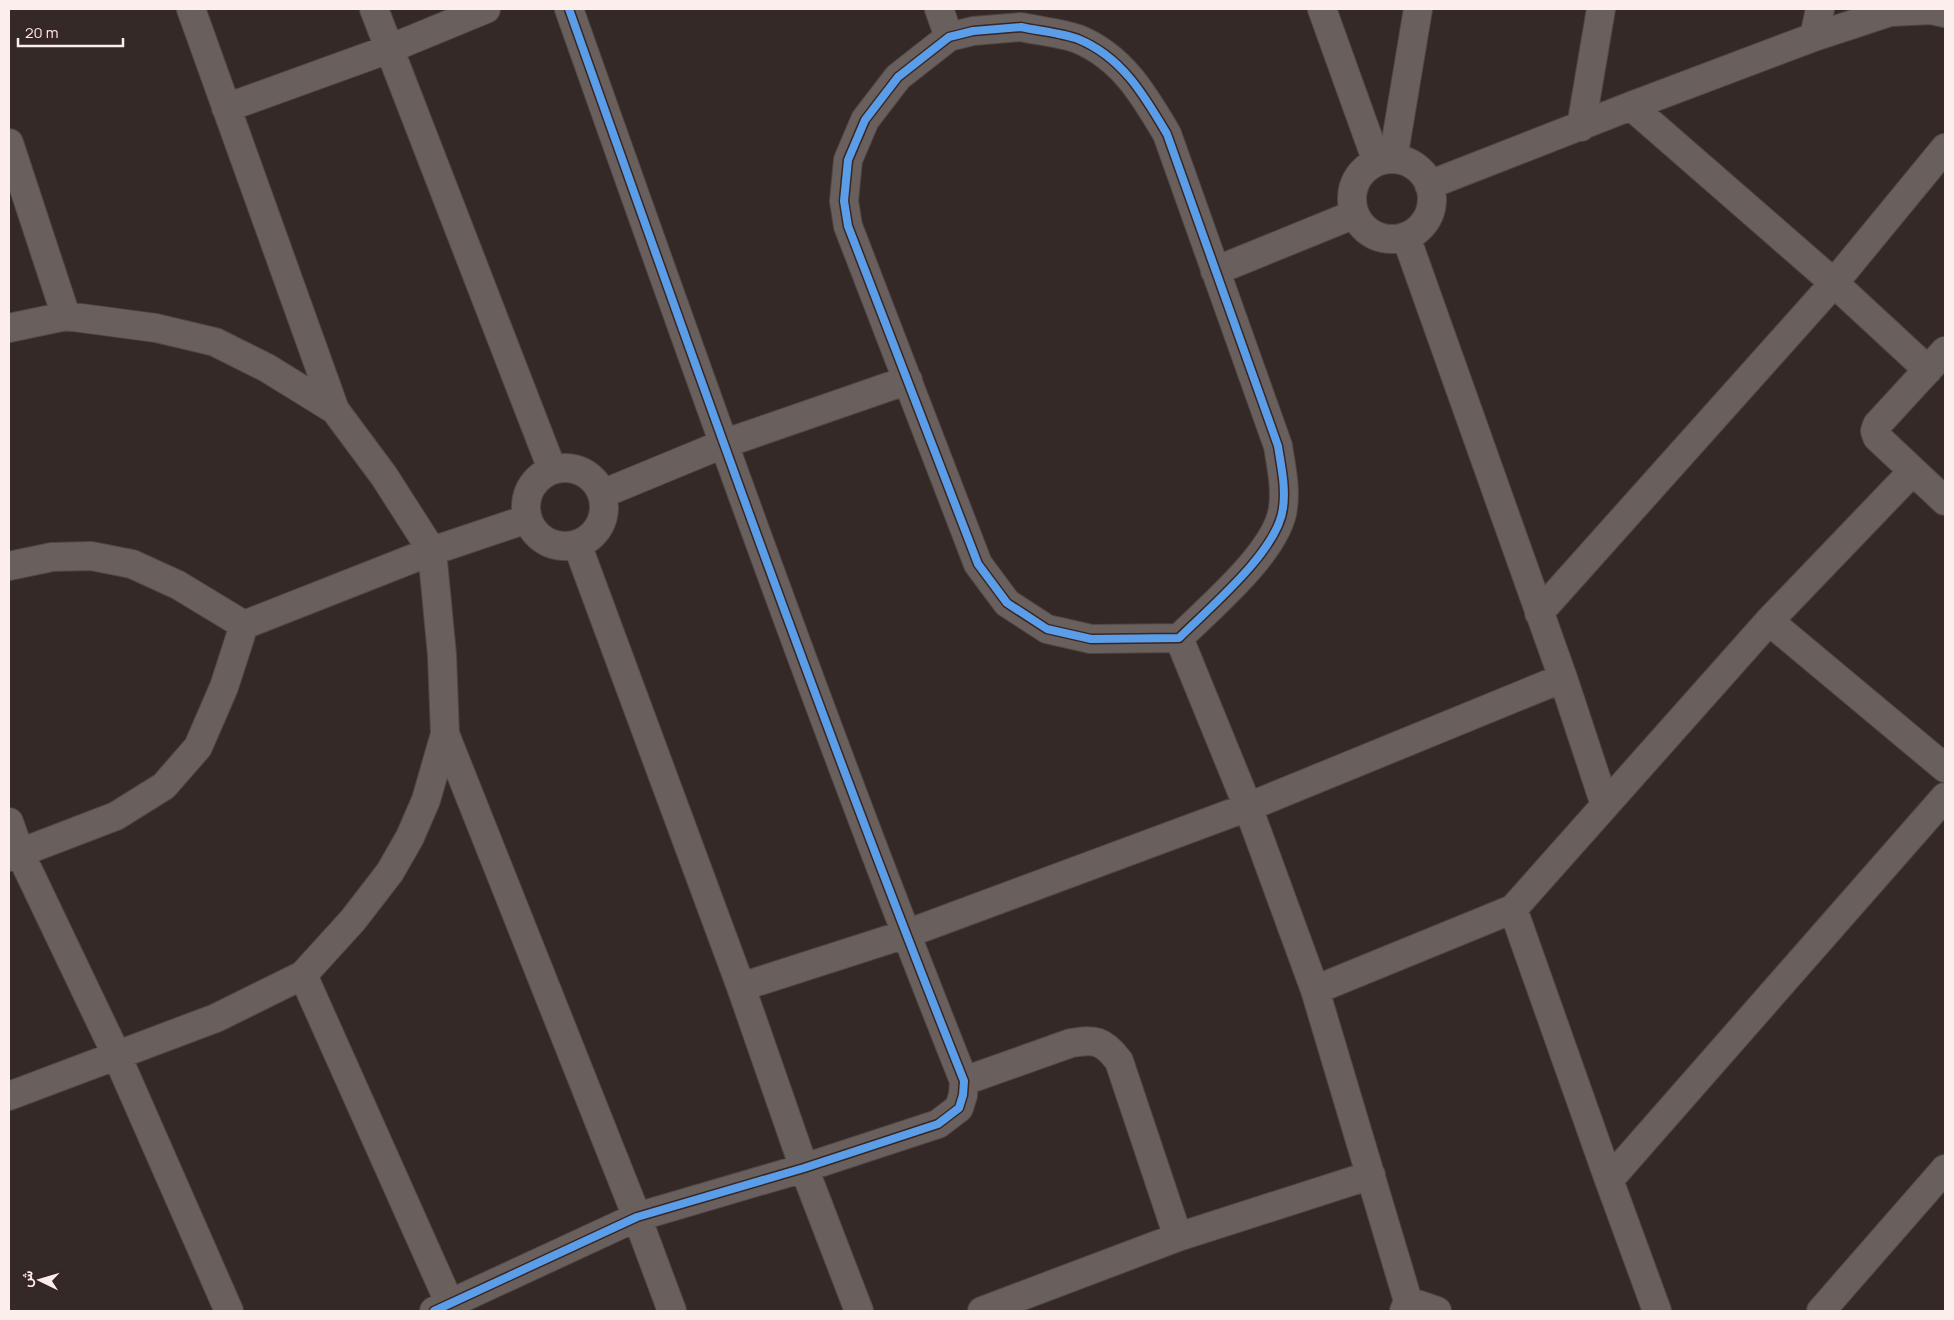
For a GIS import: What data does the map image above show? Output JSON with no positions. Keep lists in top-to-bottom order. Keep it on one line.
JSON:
{"scale_bar":"20 m","north":"left"}
